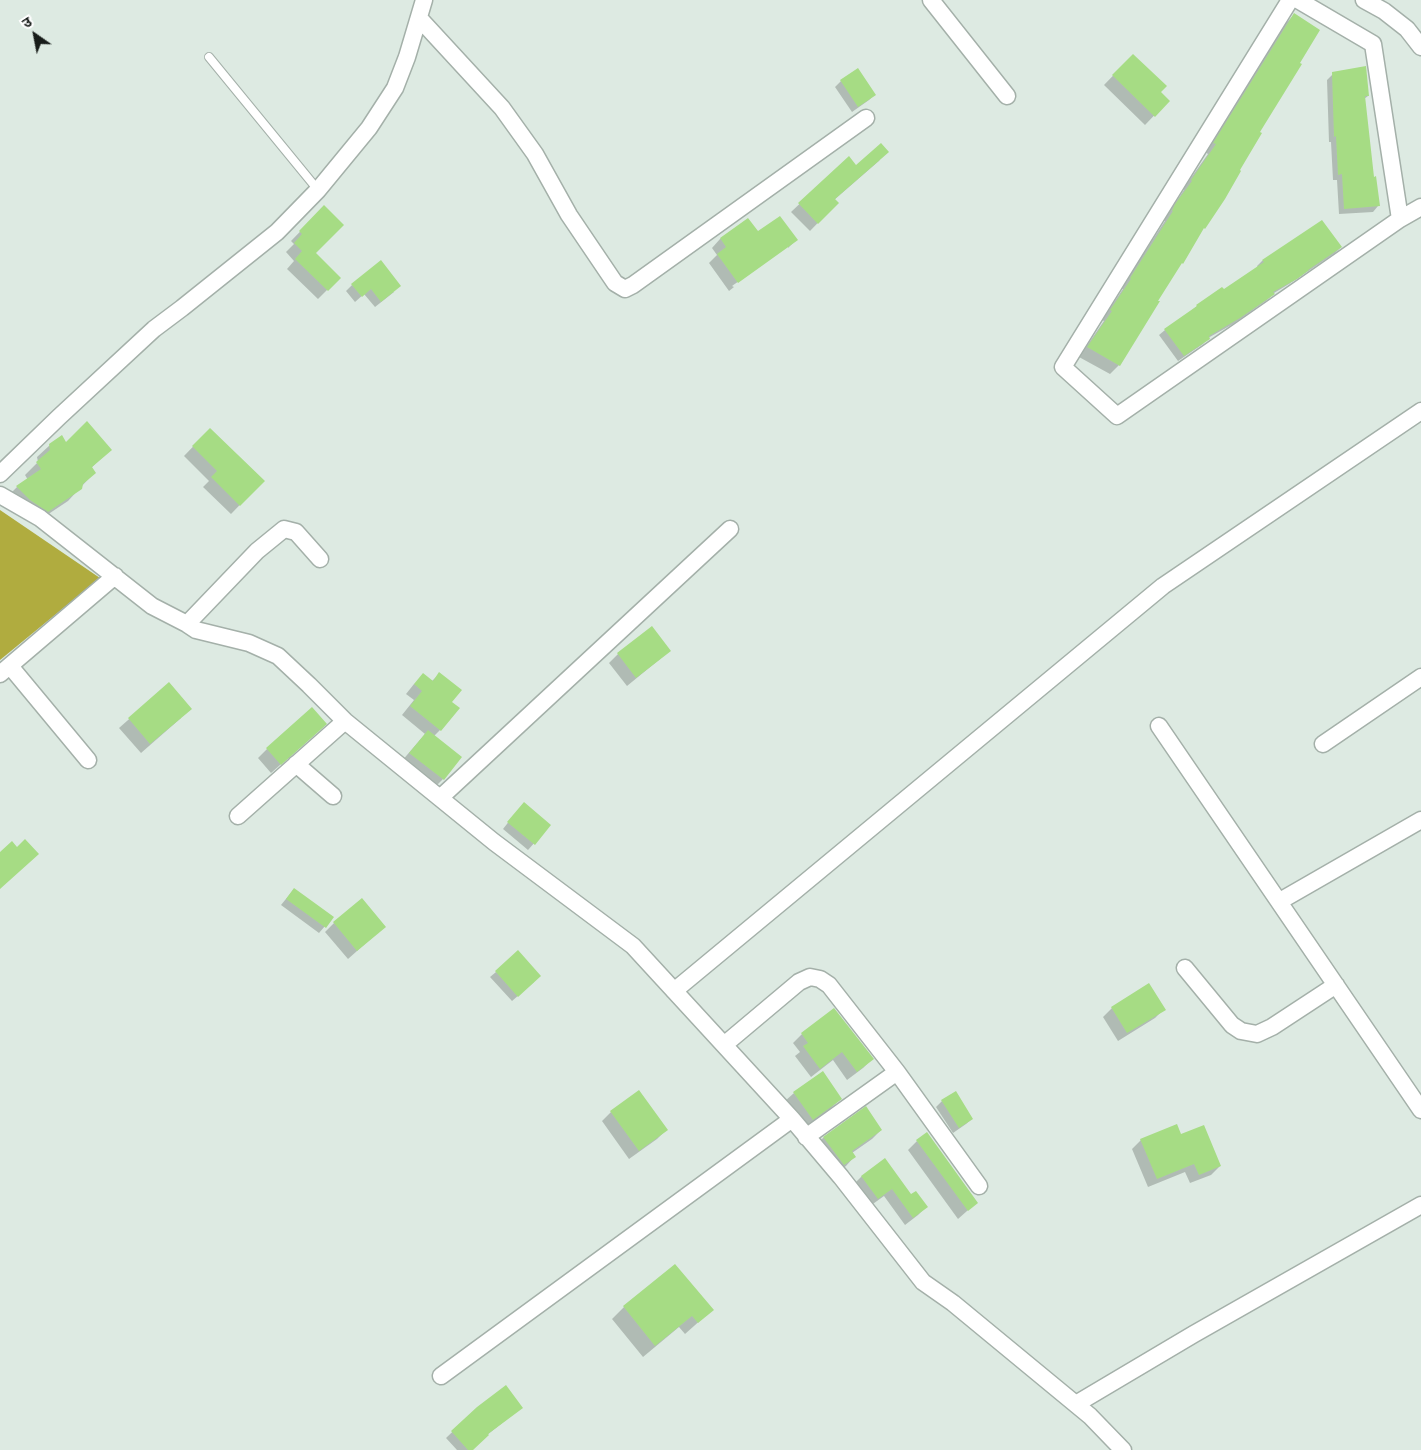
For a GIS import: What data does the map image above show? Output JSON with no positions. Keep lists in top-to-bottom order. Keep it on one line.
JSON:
{"north":"top left"}
